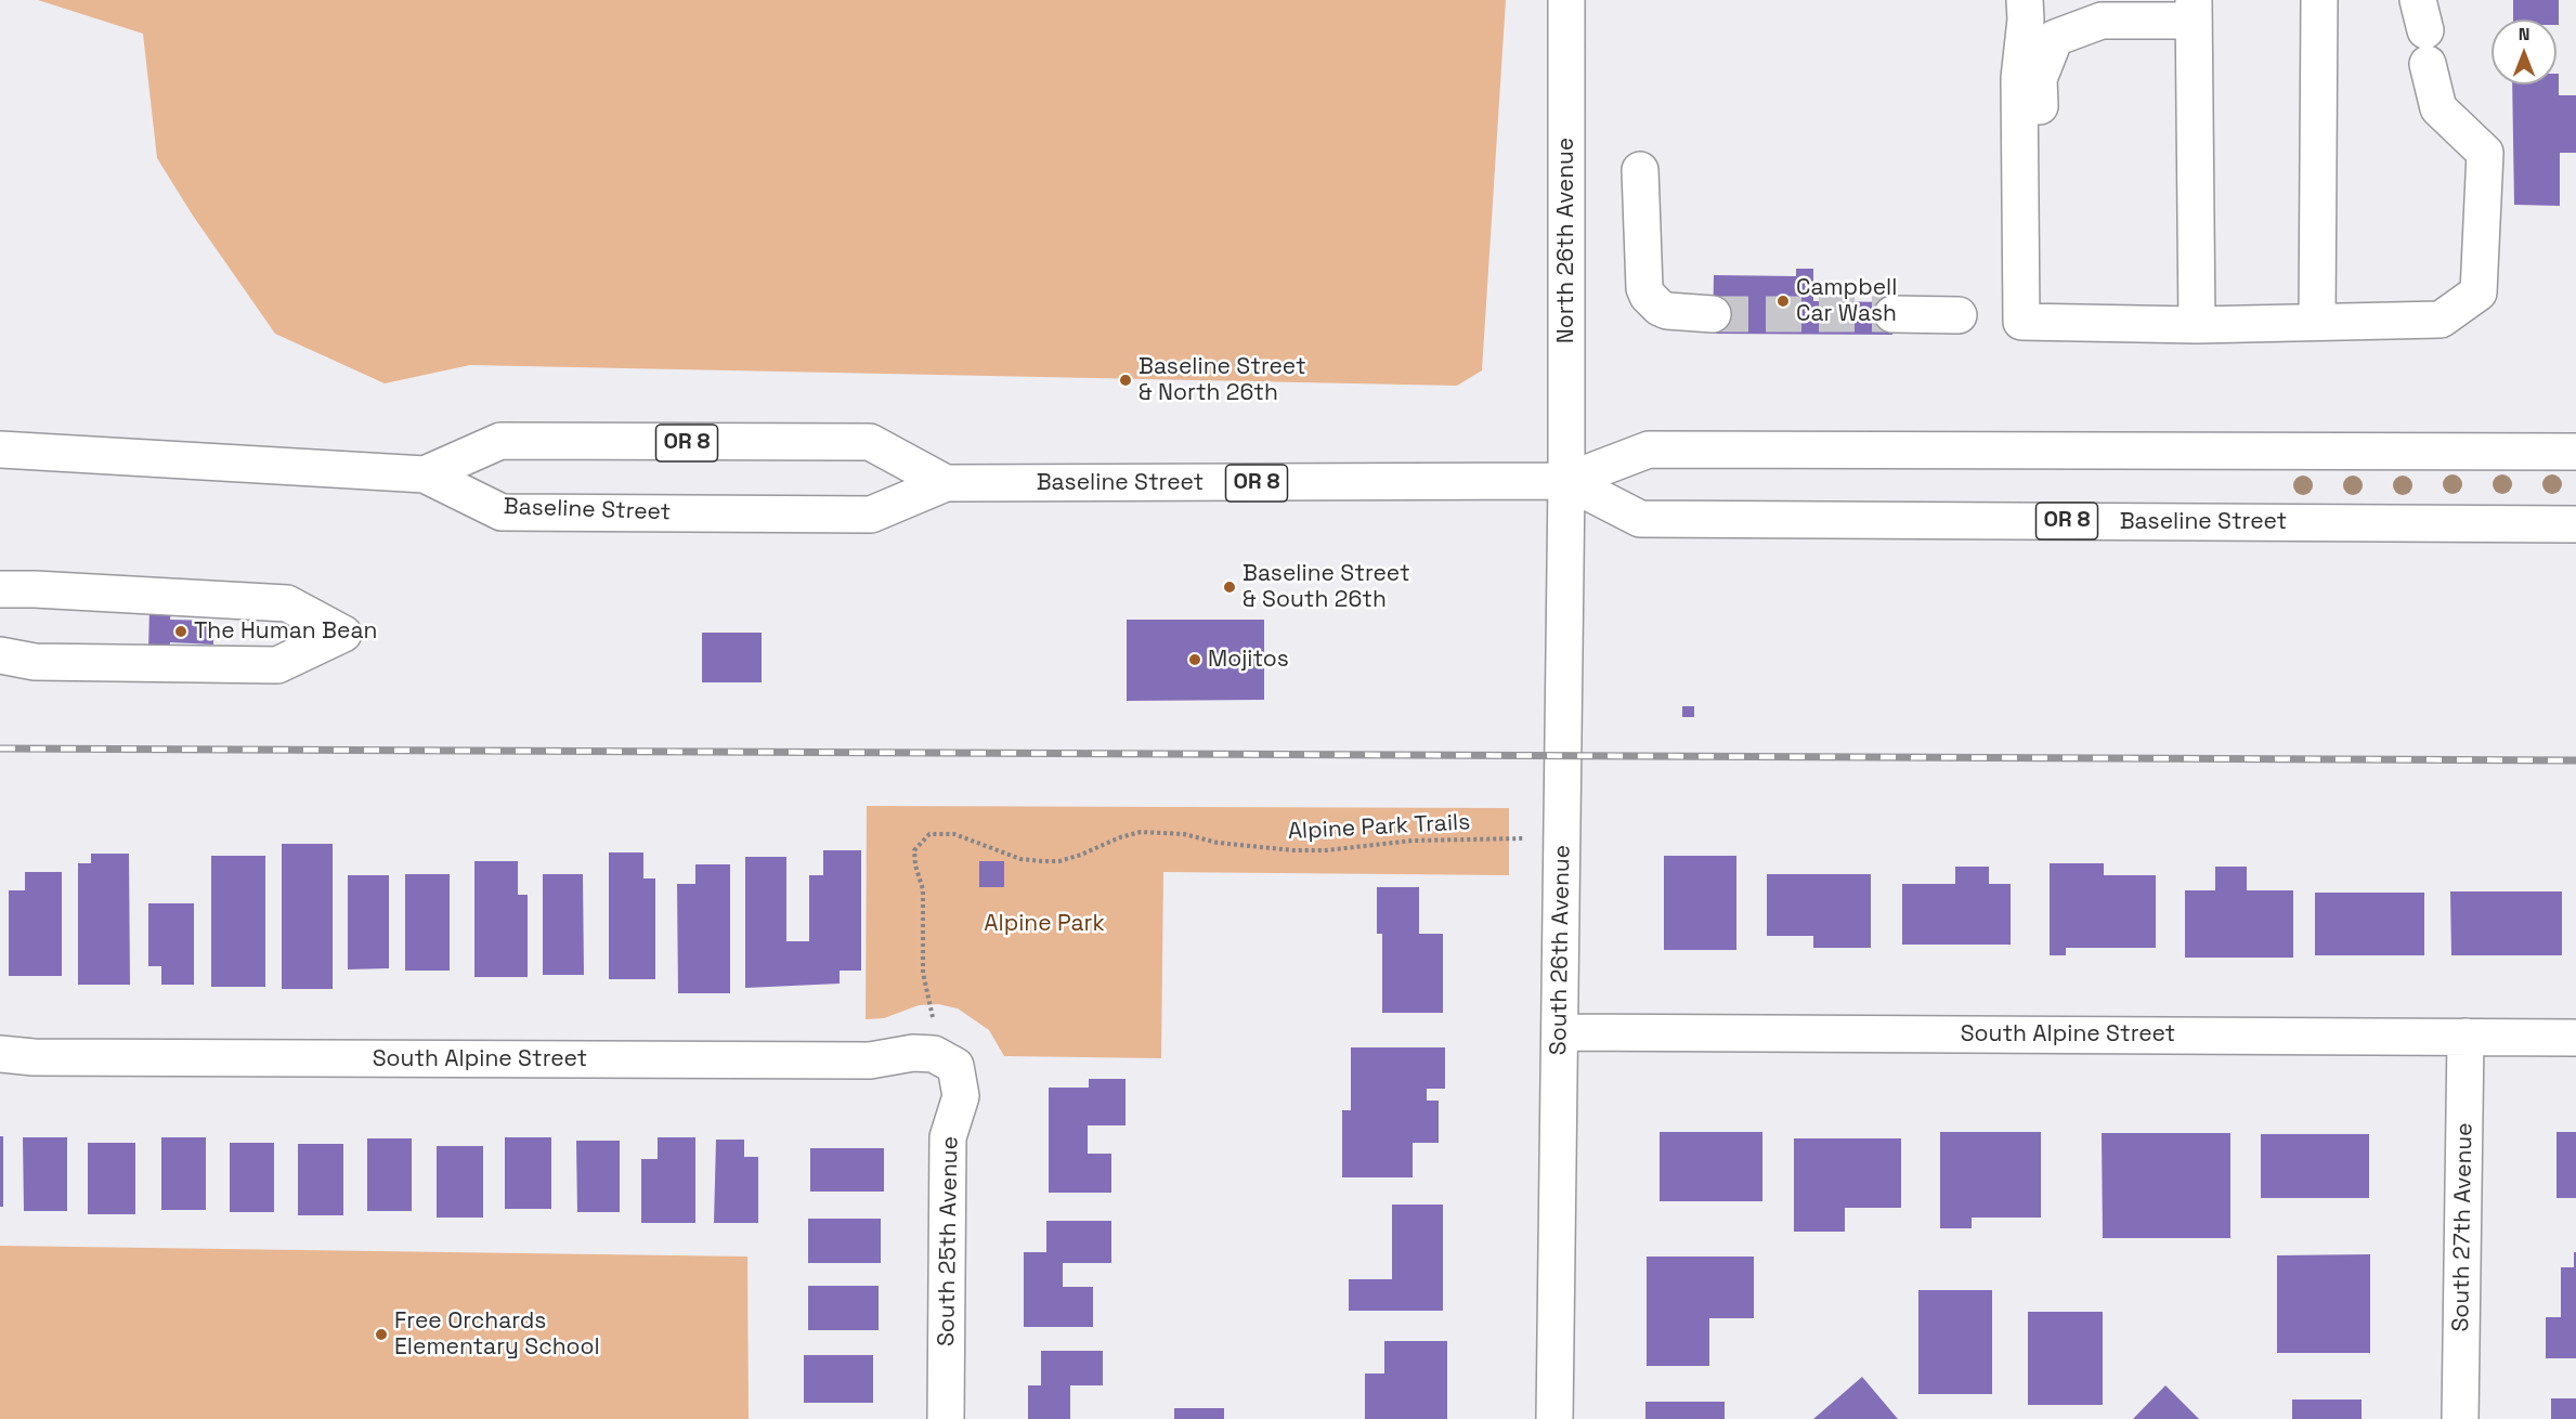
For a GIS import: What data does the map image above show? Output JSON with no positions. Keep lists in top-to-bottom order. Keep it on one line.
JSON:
{"streets":{"main road":["North 26th Avenue","OR 8","Baseline Street","South 26th Avenue","South Alpine Street","South 27th Avenue","South 25th Avenue"],"path":["Alpine Park Trails"]},"crossings":[["North 26th Avenue","Baseline Street"],["North 26th Avenue","South 26th Avenue"],["Baseline Street","South 26th Avenue"],["Alpine Park Trails","South 26th Avenue"],["Alpine Park Trails","South Alpine Street"],["Alpine Park Trails","South 25th Avenue"],["South 26th Avenue","South Alpine Street"],["South Alpine Street","South 27th Avenue"],["South Alpine Street","South 25th Avenue"]],"parks":["Alpine Park"],"places":["Campbell Car Wash","Baseline Street & North 26th","Baseline Street & South 26th","The Human Bean","Mojitos","Free Orchards Elementary School"],"north":"top"}
